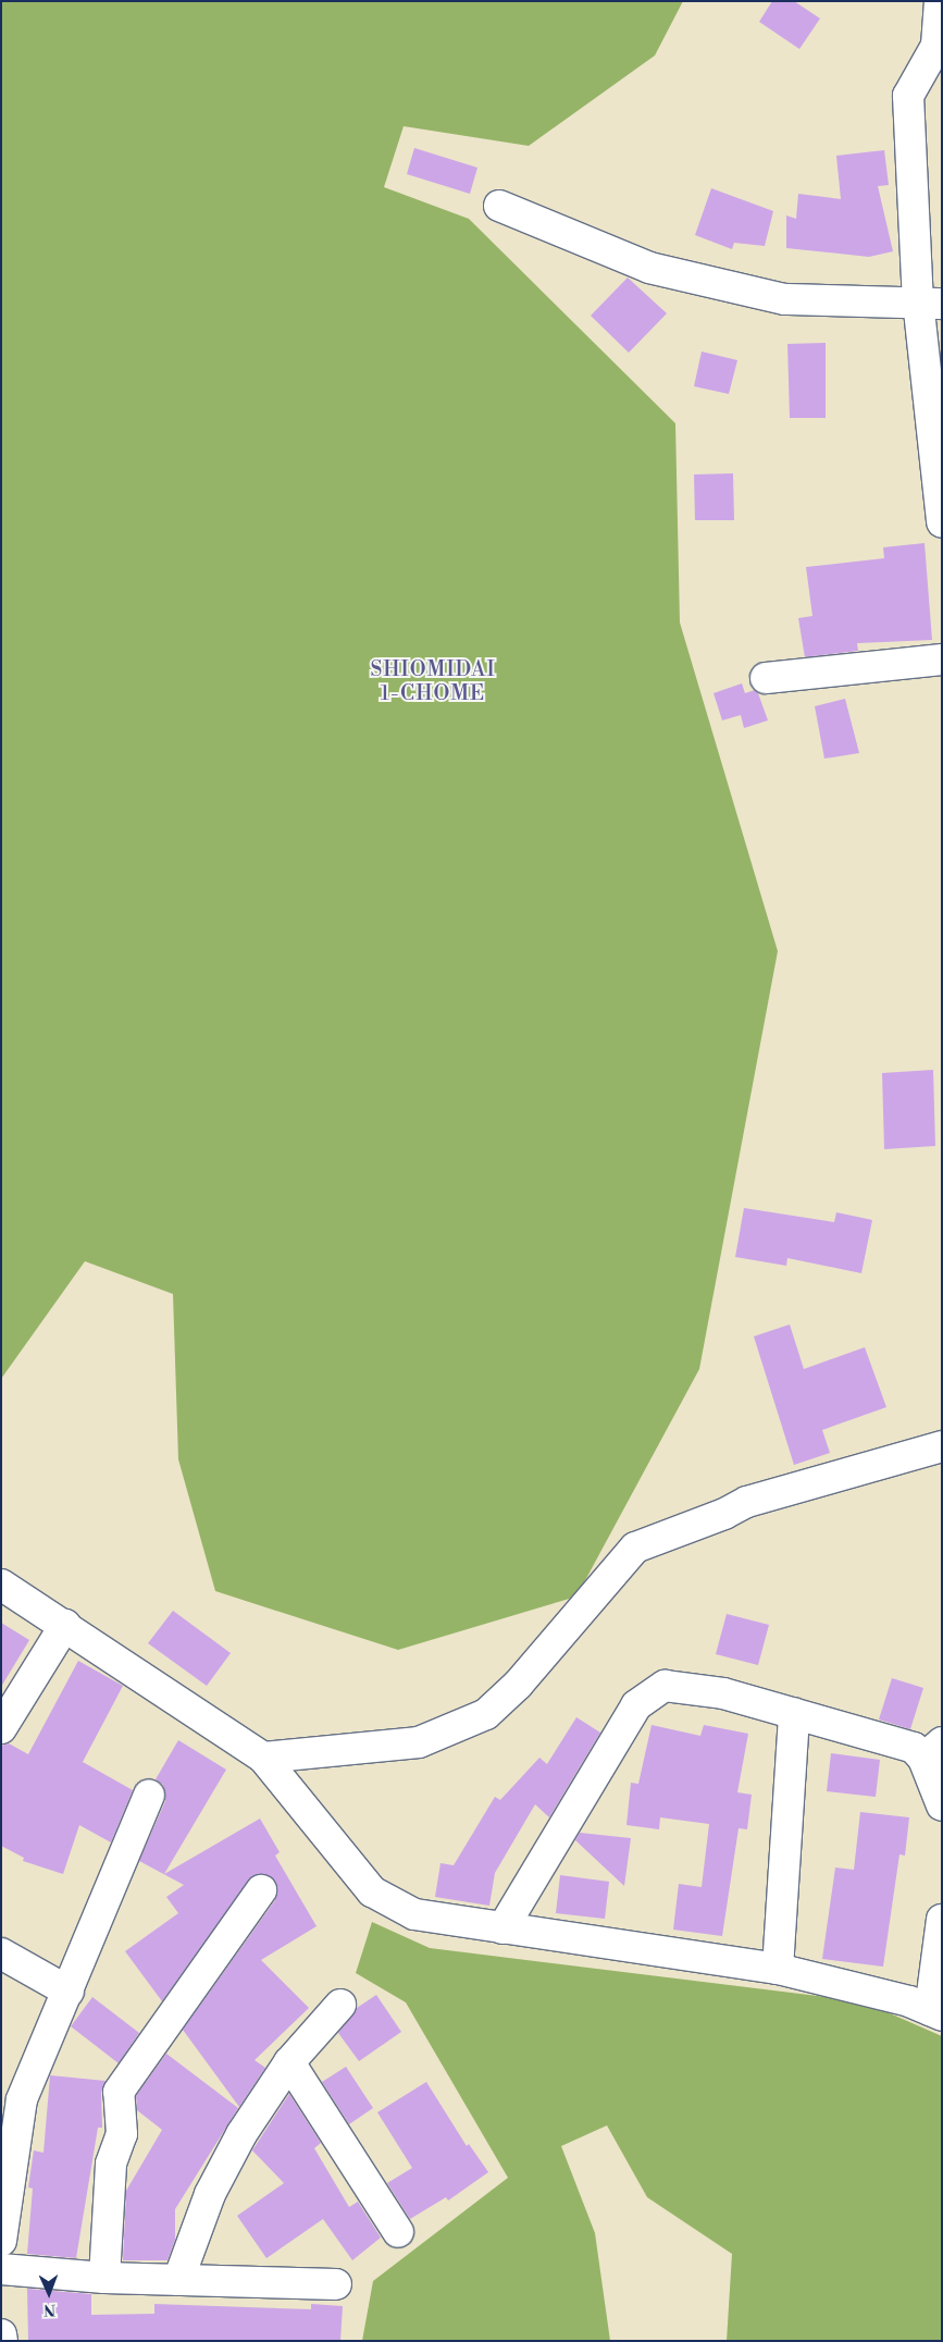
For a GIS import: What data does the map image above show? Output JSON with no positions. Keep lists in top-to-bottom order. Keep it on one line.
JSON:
{"districts":["SHIOMIDAI 1-CHOME"],"north":"bottom"}
